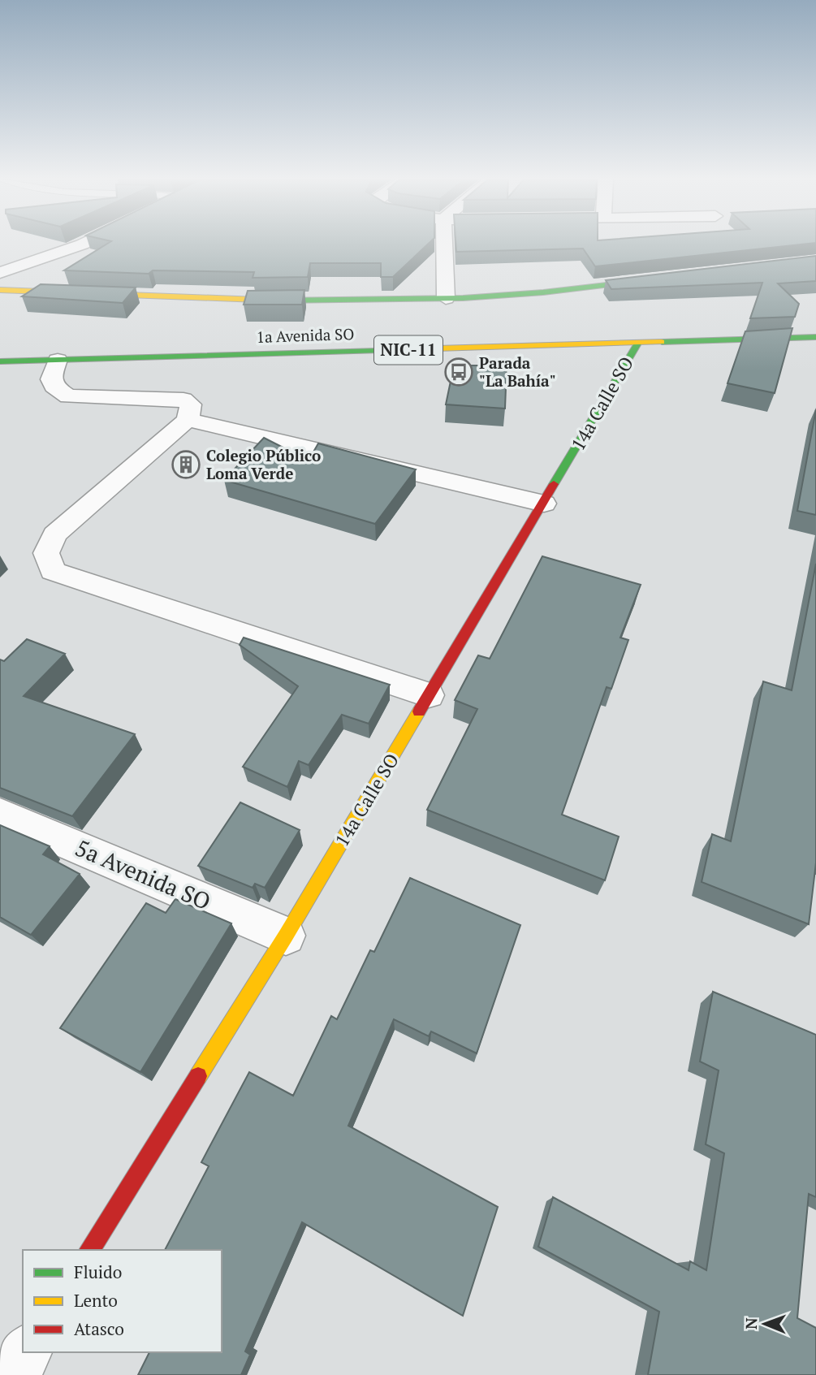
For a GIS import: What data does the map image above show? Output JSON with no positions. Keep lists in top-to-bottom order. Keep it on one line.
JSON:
{"streets":{"main road":["1a Avenida SO","NIC-11","14a Calle SO"],"street":["5a Avenida SO"]},"crossings":[["1a Avenida SO","14a Calle SO"],["14a Calle SO","5a Avenida SO"]],"places":{"bus stop":["Parada \"La Bahía\""],"building":["Colegio Público Loma Verde"]},"legend":["Fluido","Lento","Atasco"],"north":"left"}
